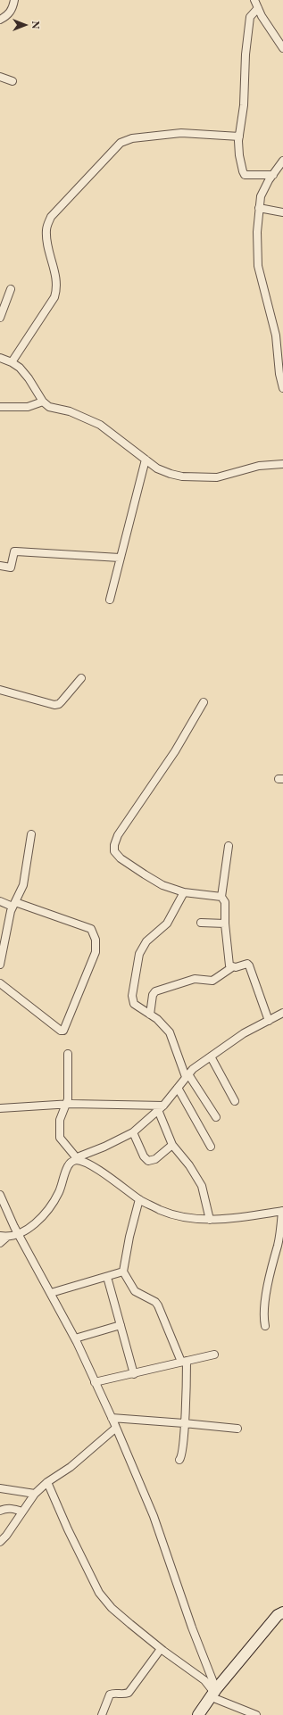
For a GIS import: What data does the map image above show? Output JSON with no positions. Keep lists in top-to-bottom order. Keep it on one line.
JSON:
{"north":"right"}
